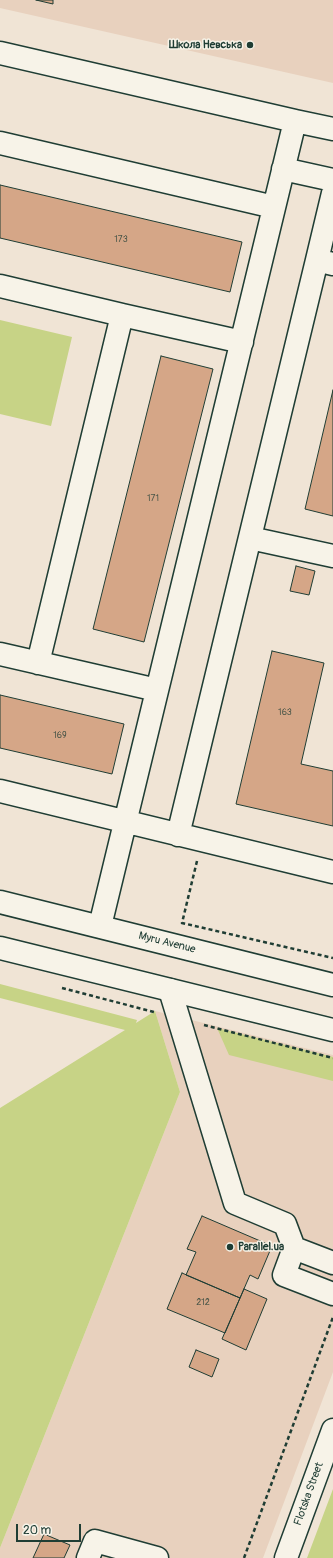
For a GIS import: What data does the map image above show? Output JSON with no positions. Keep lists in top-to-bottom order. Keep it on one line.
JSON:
{"streets":{"main road":["Myru Avenue","Flotska Street"]},"places":["Школа Невська","Parallel.ua"],"house_numbers":["173","171","163","169","212"],"scale_bar":"20 m"}
